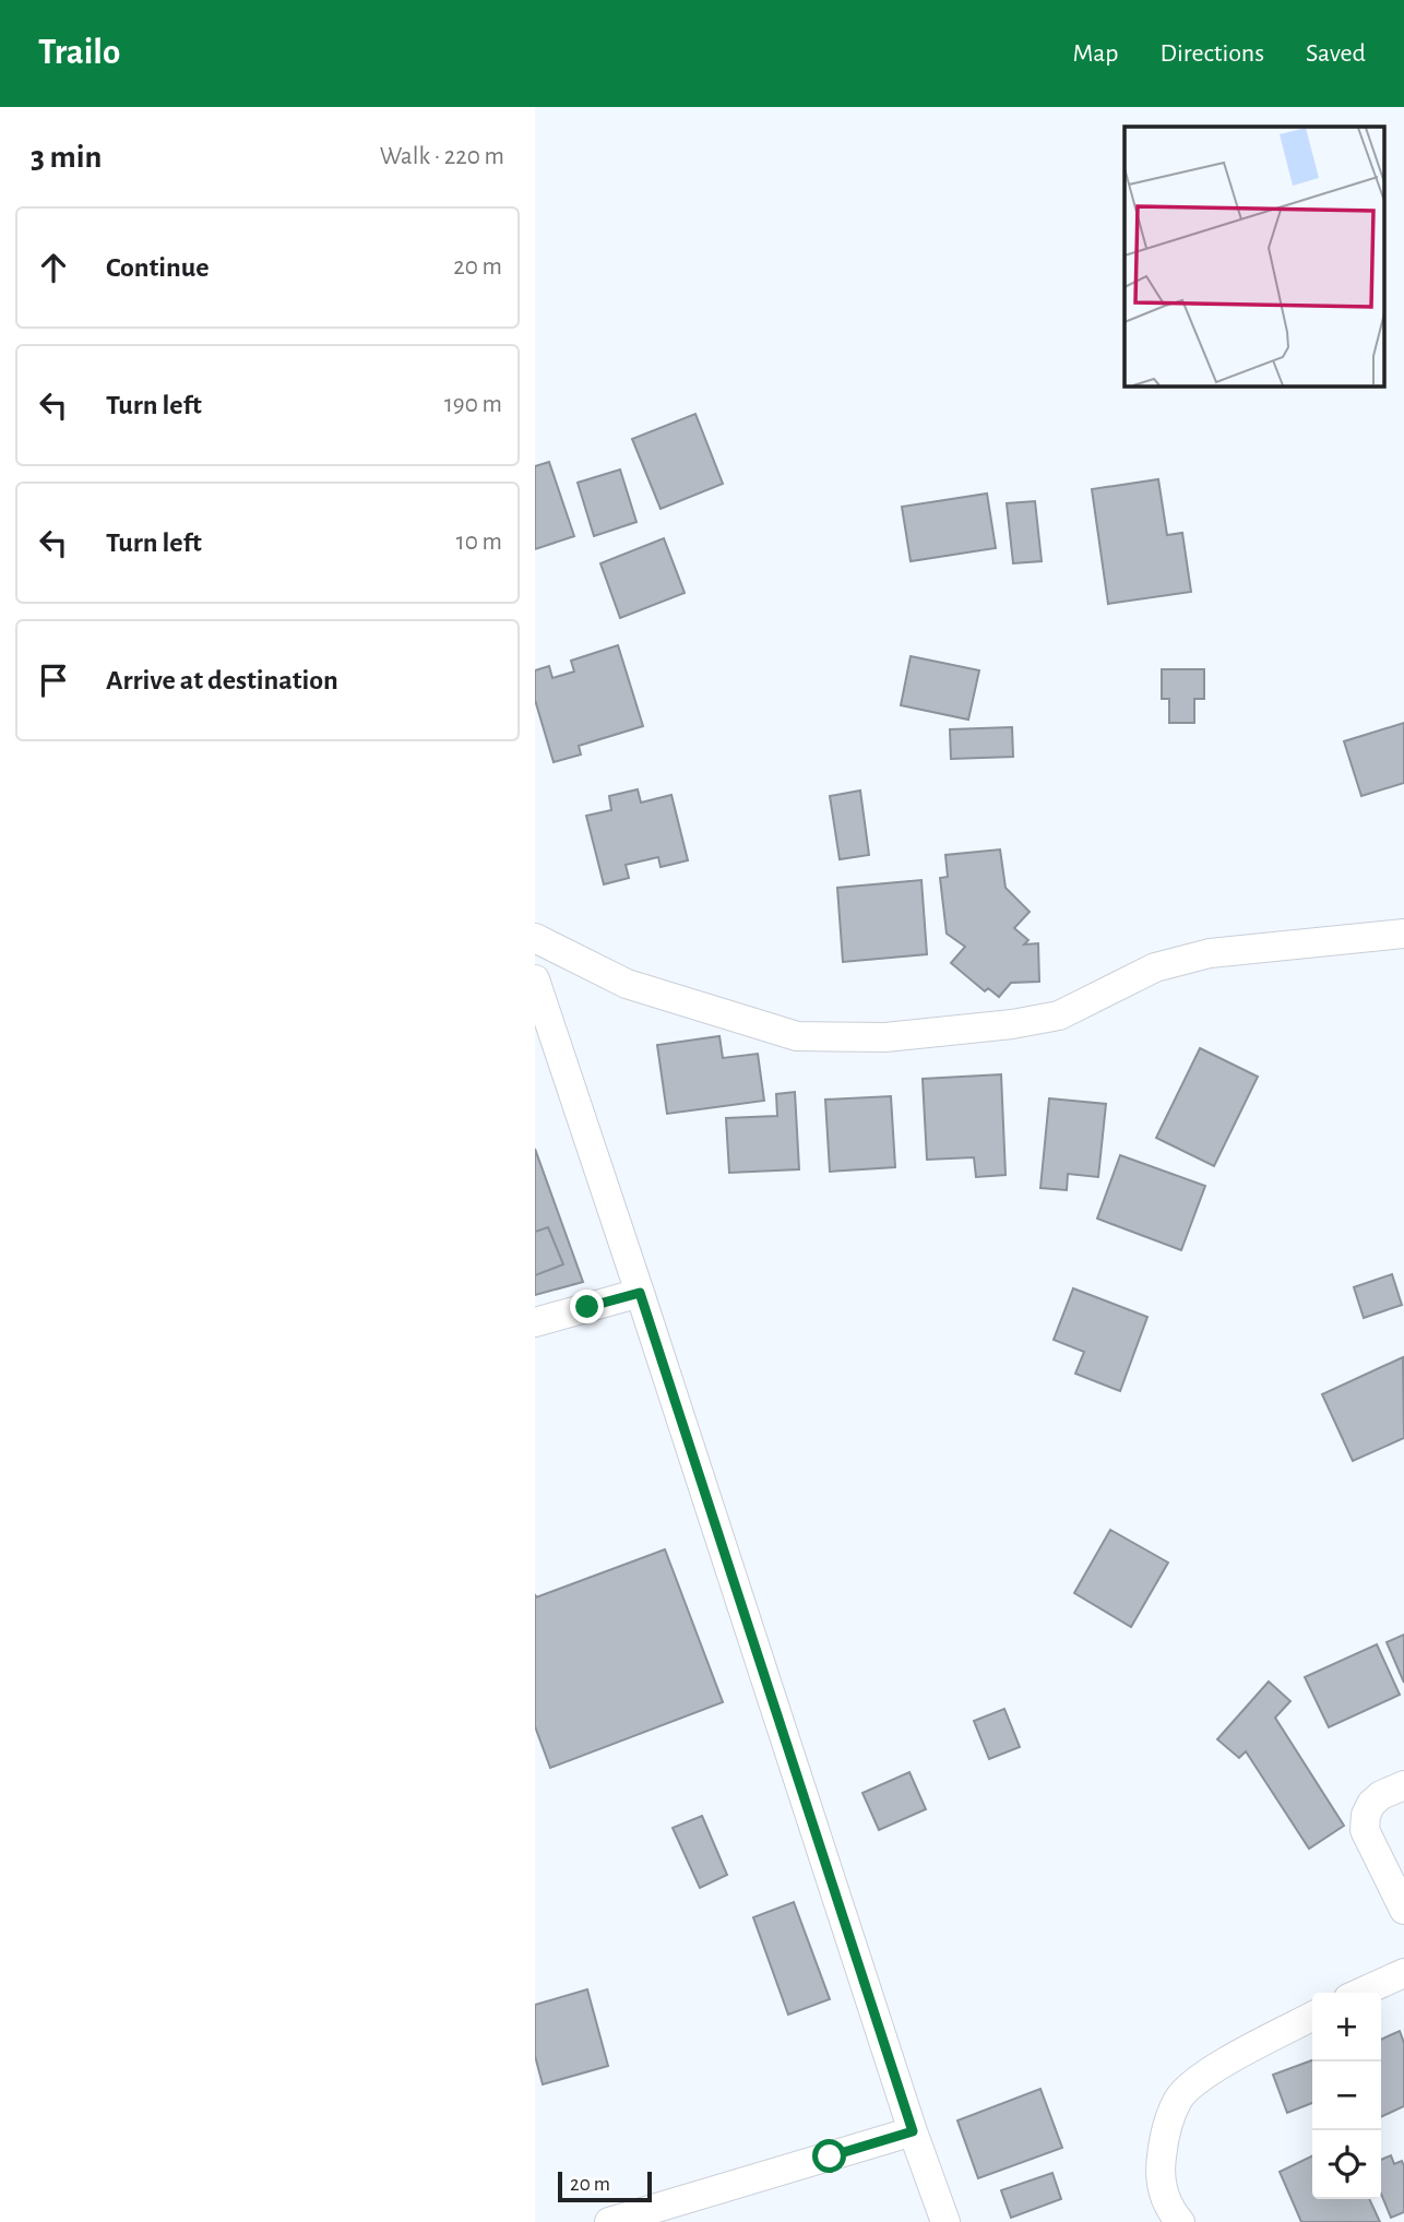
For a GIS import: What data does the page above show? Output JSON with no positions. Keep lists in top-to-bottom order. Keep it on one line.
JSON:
{"scale_bar":"20 m","page":{"header":"Trailo","nav":["Map","Directions","Saved"],"heading":["3 min","Walk · 220 m"],"list":[["Continue","20 m"],["Turn left","190 m"],["Turn left","10 m"],"Arrive at destination"],"map_buttons":["+","−"],"scale":"20 m"}}
